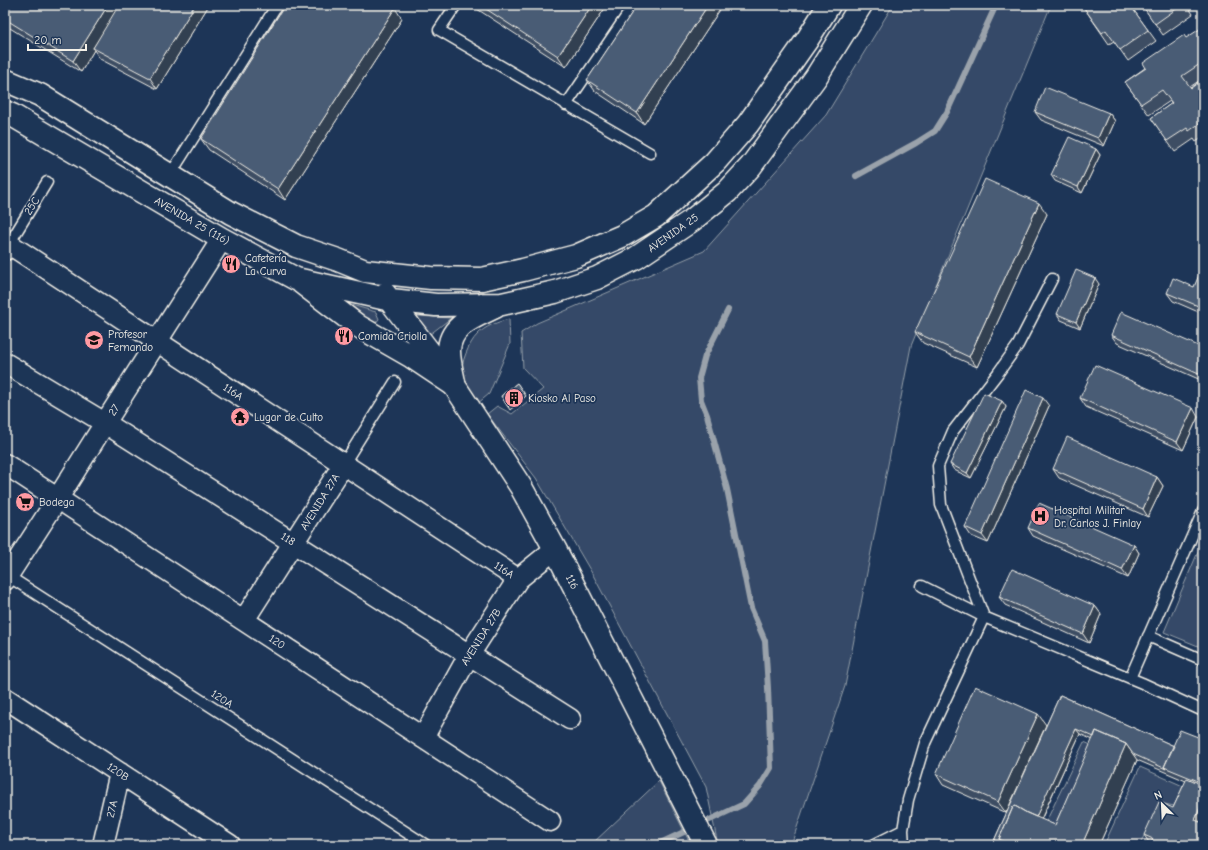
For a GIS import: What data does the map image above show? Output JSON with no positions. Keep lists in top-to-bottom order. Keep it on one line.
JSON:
{"streets":{"main road":["AVENIDA 25 (116)","AVENIDA 25","116"],"street":["116A","27","AVENIDA 27A","118","AVENIDA 27B","120","120B","27A"],"lane":["25C","120A"]},"crossings":[["25C","116A"],["AVENIDA 25 (116)","AVENIDA 25"],["AVENIDA 25 (116)","27"],["AVENIDA 25 (116)","116"],["AVENIDA 25","116"],["116A","27"],["116A","AVENIDA 27A"],["116A","AVENIDA 27B"],["27","118"],["27","120"],["27","120A"],["AVENIDA 27A","118"],["AVENIDA 27A","120"],["118","AVENIDA 27B"],["116","AVENIDA 27B"],["AVENIDA 27B","120"],["120B","27A"]],"places":{"restaurant":["Cafetería La Curva","Comida Criolla"],"school or university":["Profesor Fernando"],"building":["Kiosko Al Paso"],"temple":["Lugar de Culto"],"supermarket":["Bodega"],"hospital":["Hospital Militar Dr. Carlos J. Finlay"]},"scale_bar":"20 m","north":"top left"}
